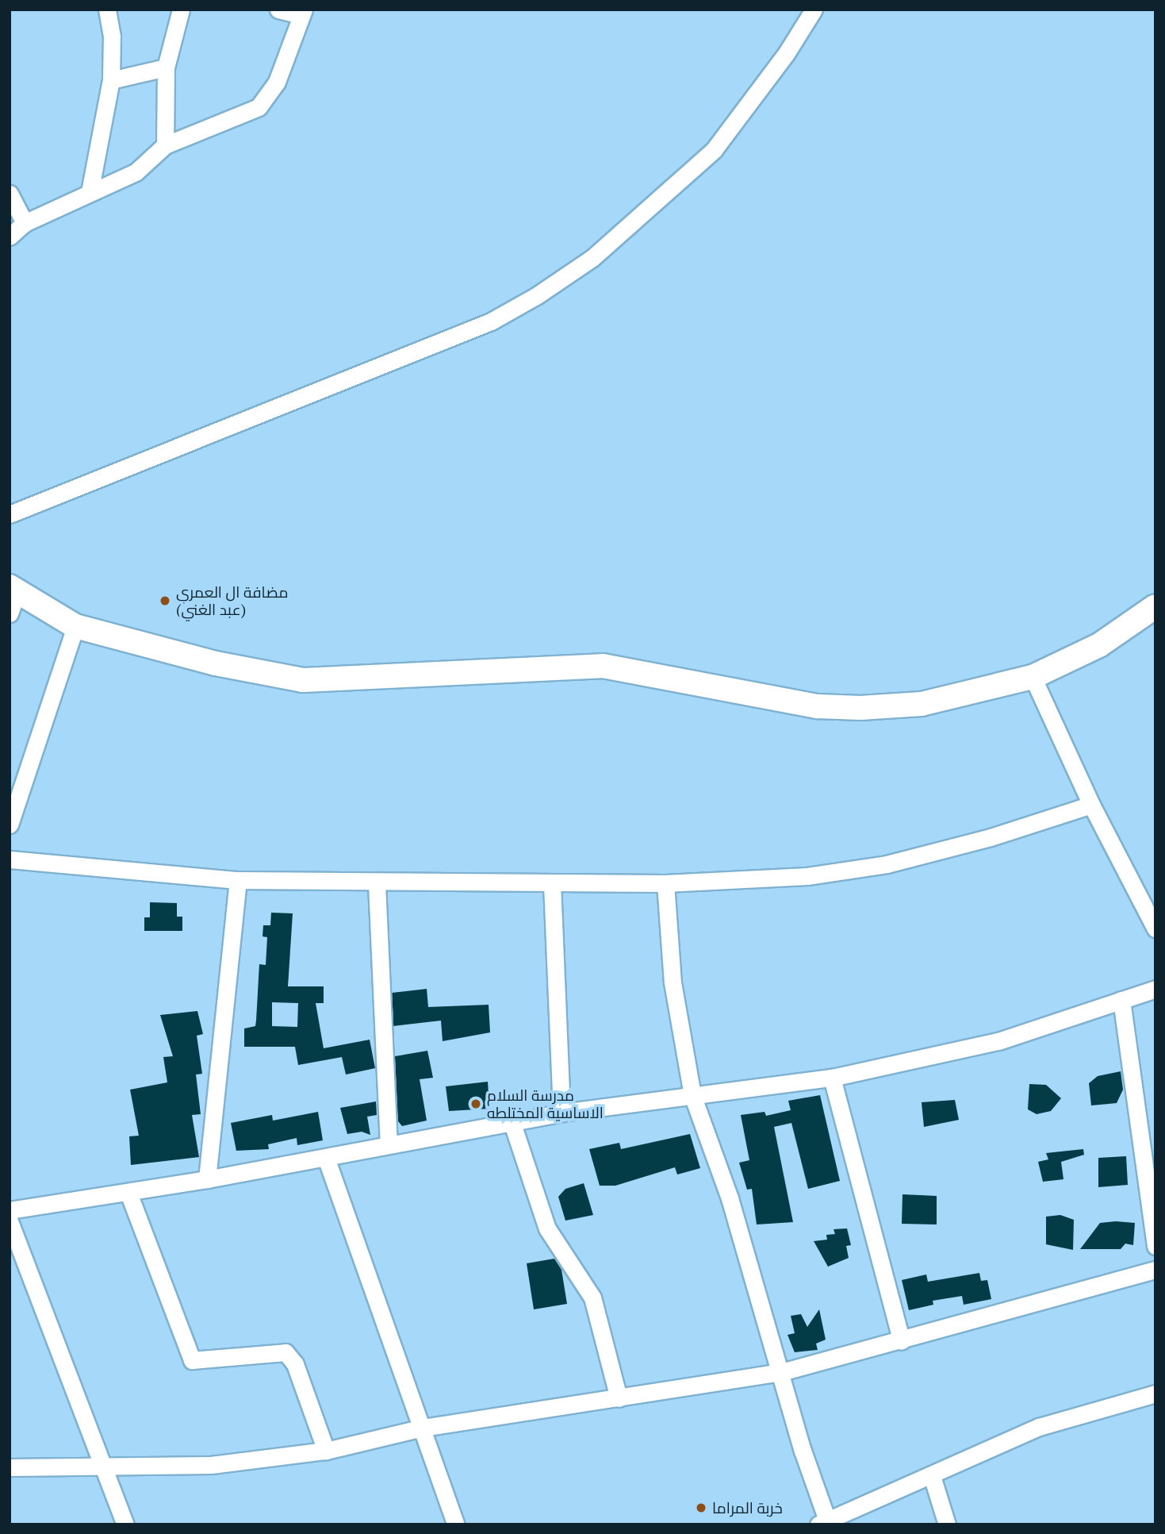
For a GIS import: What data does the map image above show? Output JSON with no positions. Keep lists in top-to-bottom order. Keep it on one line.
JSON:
{"places":["مضافة ال العمري (عبد الغني)","مدرسة السلام الاساسية المختلطه","خربة المراما"]}
